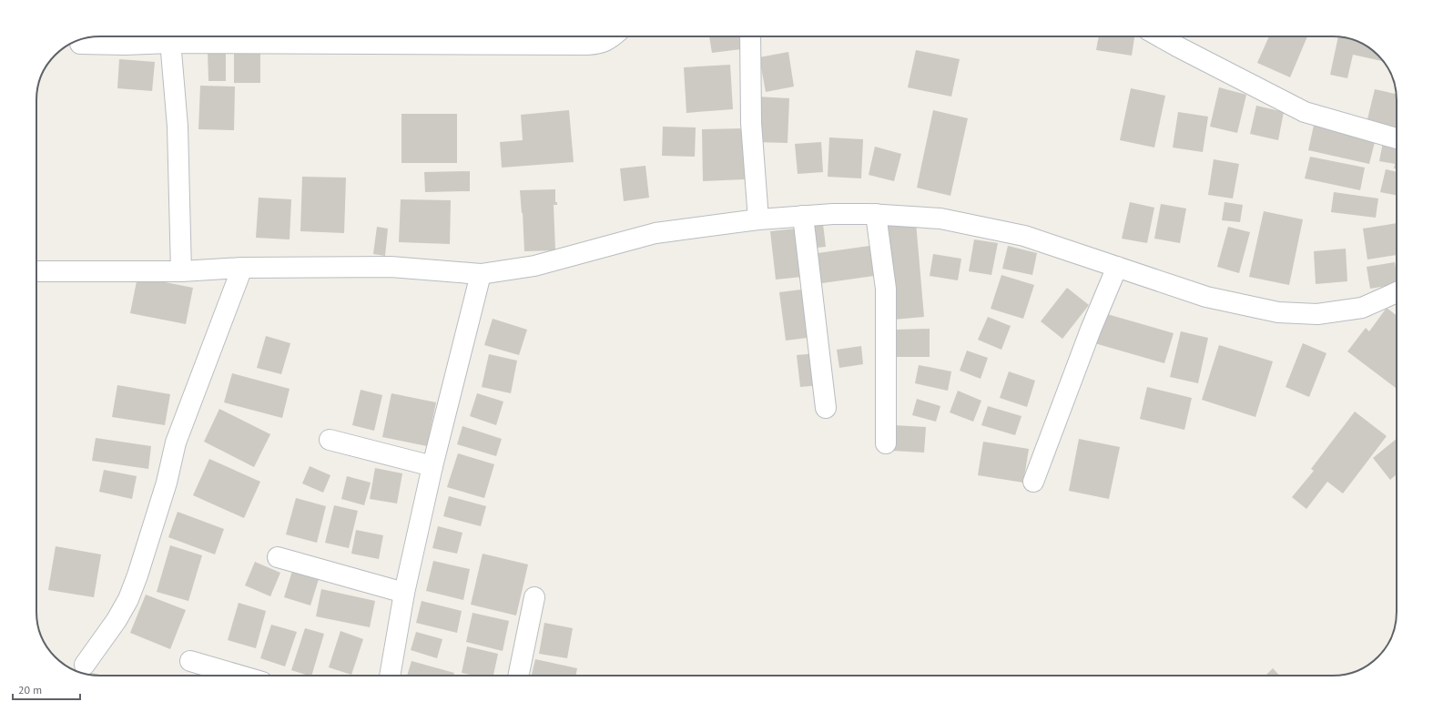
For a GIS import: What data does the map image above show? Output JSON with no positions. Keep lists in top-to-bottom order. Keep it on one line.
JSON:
{"scale_bar":"20 m"}
